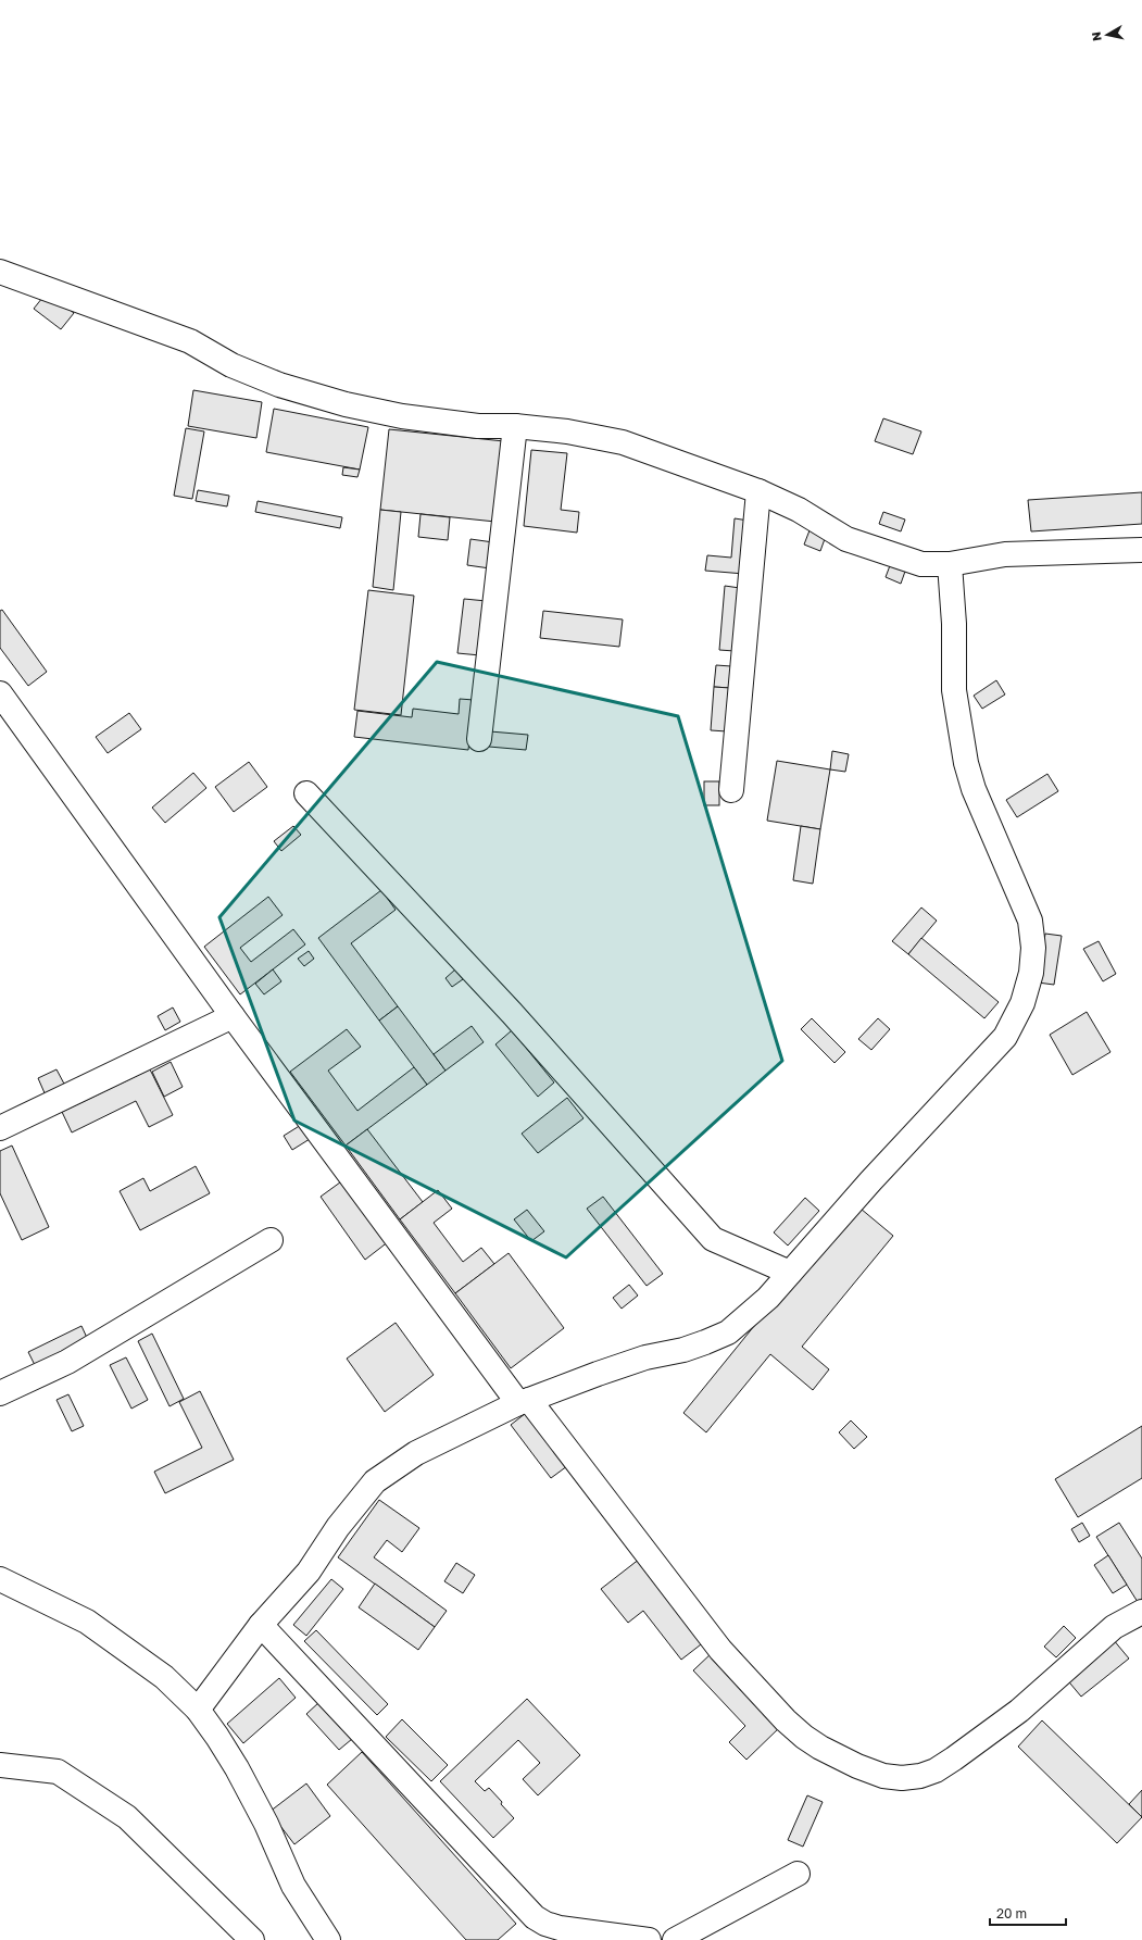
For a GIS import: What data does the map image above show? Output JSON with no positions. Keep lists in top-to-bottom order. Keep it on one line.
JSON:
{"scale_bar":"20 m","north":"left"}
